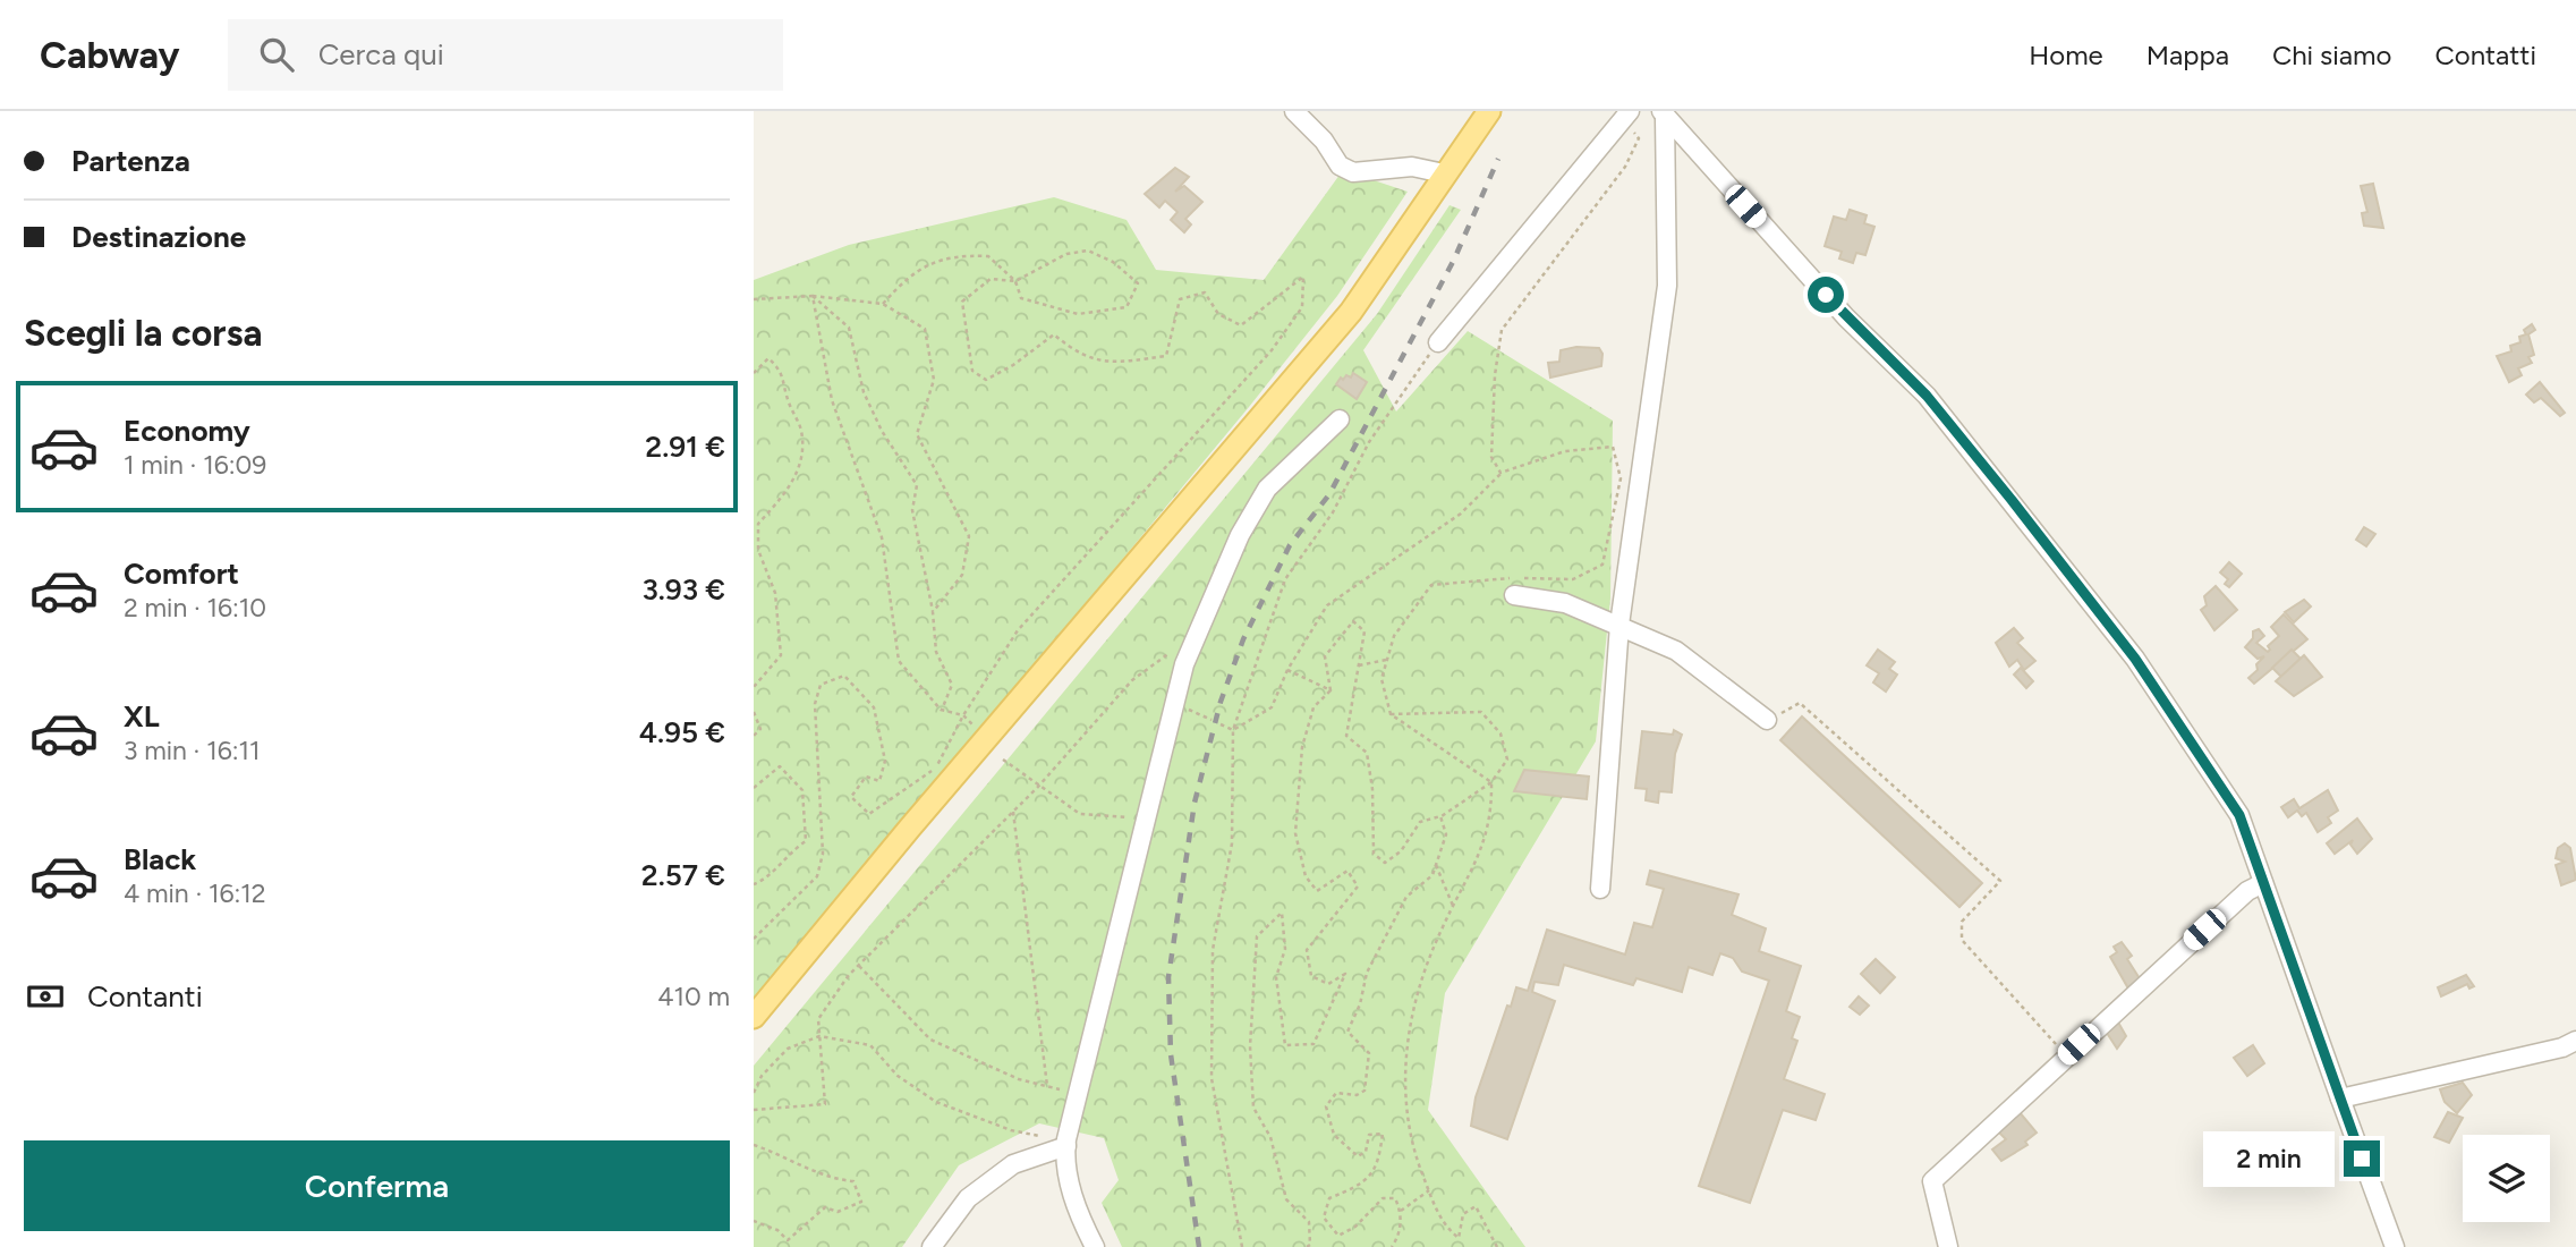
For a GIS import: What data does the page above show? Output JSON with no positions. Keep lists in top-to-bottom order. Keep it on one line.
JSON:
{"page":{"header":"Cabway","search":"Cerca qui","nav":["Home","Mappa","Chi siamo","Contatti"],"banner":["Partenza","Destinazione"],"heading":"Scegli la corsa","list":[{"name":"Economy","note":"1 min · 16:09","value":"2.91 €"},{"name":"Comfort","note":"2 min · 16:10","value":"3.93 €"},{"name":"XL","note":"3 min · 16:11","value":"4.95 €"},{"name":"Black","note":"4 min · 16:12","value":"2.57 €"}],"pay":["Contanti","410 m"],"buttons":"Conferma","bubble":"2 min"}}
